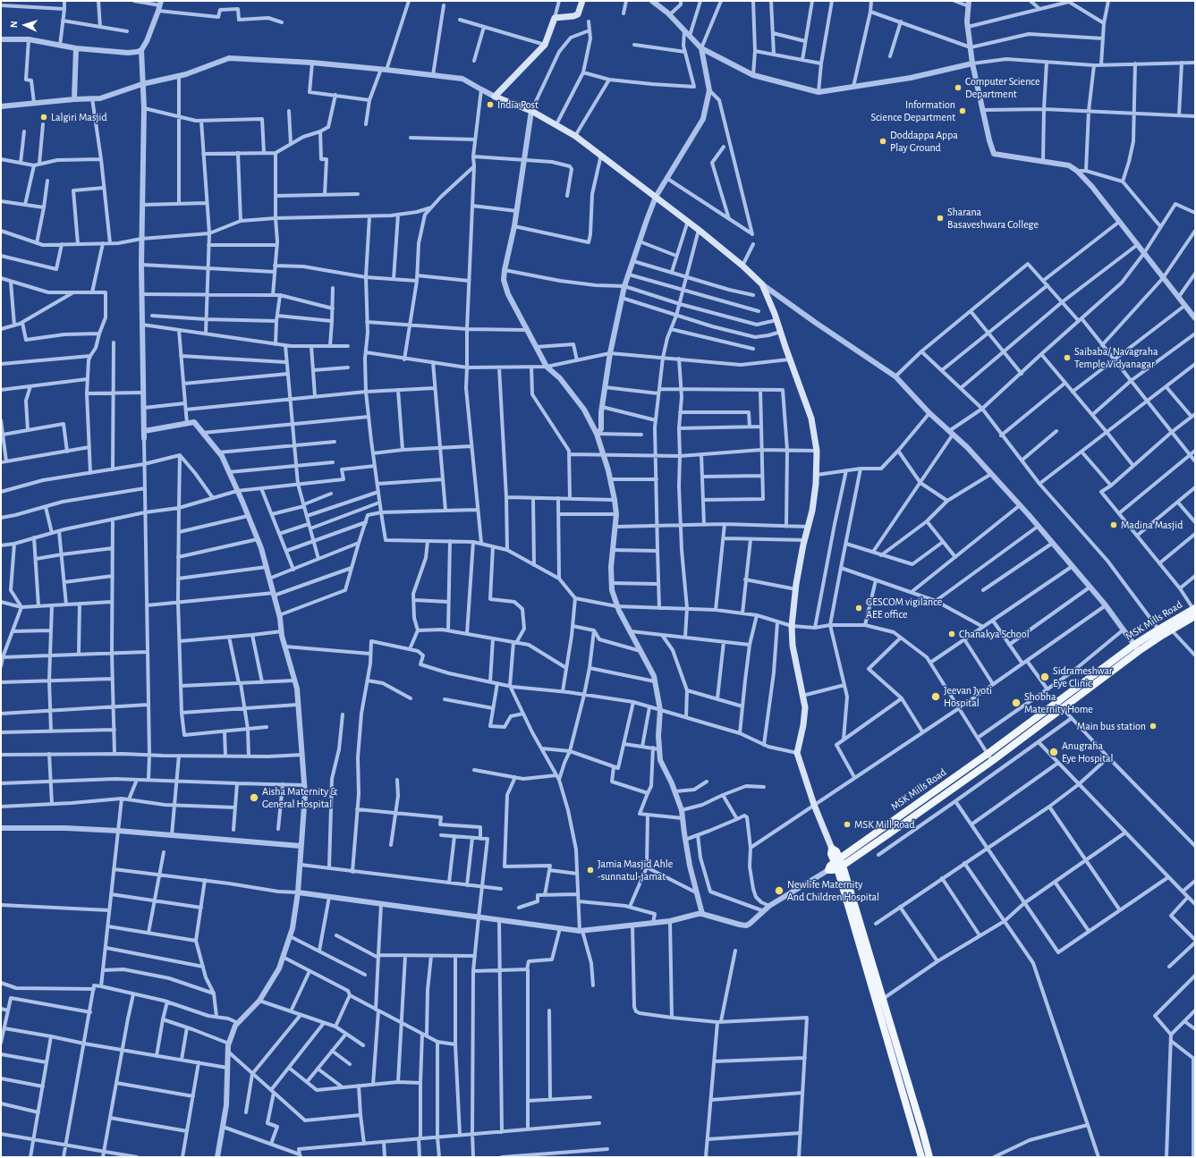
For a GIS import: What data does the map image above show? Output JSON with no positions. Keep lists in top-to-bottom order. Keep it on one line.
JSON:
{"streets":{"main road":["MSK Mills Road"]},"places":["Computer Science Department","India Post","Information Science Department","Lalgiri Masjid","Doddappa Appa Play Ground","Sharana Basaveshwara College","Saibaba/ Navagraha Temple Vidyanagar","Madina Masjid","GESCOM vigilance AEE office","Chanakya School","Sidrameshwar Eye Clinic","Jeevan Jyoti Hospital","Shobha Maternity Home","Main bus station","Anugraha Eye Hospital","Aisha Maternity & General Hospital","MSK Mill Road","Jamia Masjid Ahle -sunnatul-jamat","Newlife Maternity And Children Hospital"],"north":"left"}
